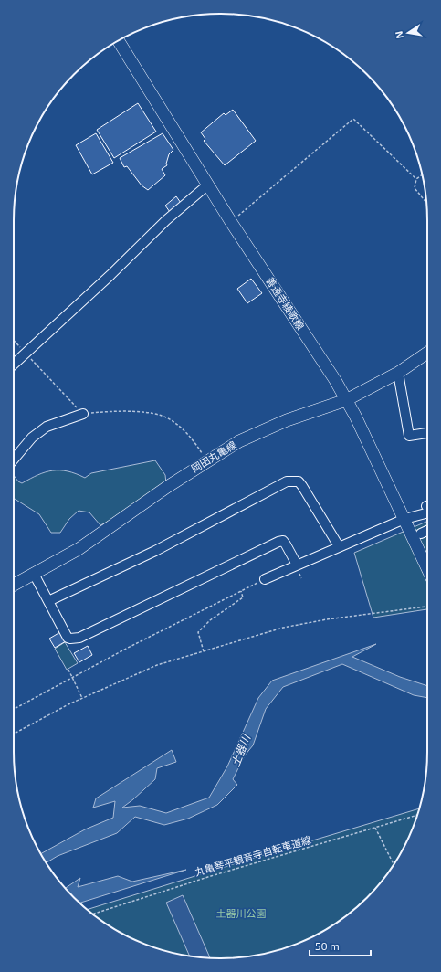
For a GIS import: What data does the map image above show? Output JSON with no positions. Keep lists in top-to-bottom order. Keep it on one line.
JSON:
{"streets":{"main road":["善通寺綾歌線","岡田丸亀線"],"path":["丸亀琴平観音寺自転車道線"]},"crossings":[["善通寺綾歌線","岡田丸亀線"]],"water":["土器川"],"parks":["土器川公園"],"scale_bar":"50 m","north":"left"}
